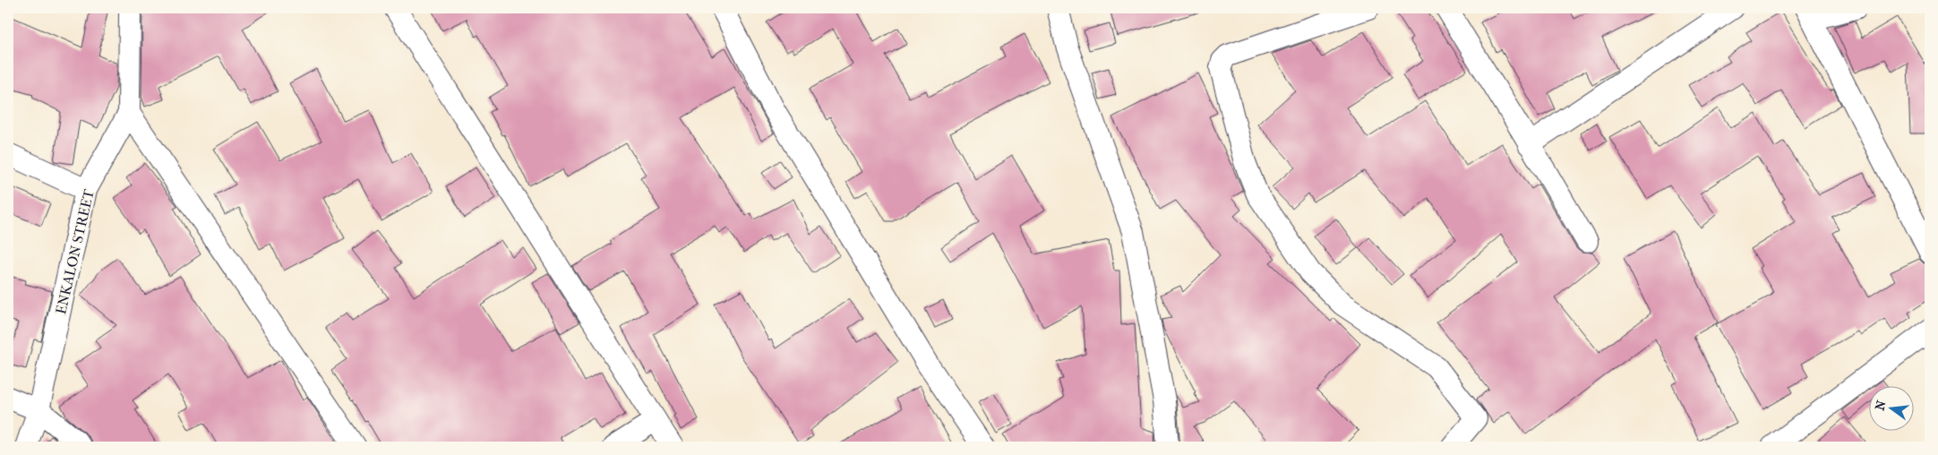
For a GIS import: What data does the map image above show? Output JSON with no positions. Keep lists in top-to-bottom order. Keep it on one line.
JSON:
{"streets":{"street":["ENKALON STREET"]},"north":"left"}
